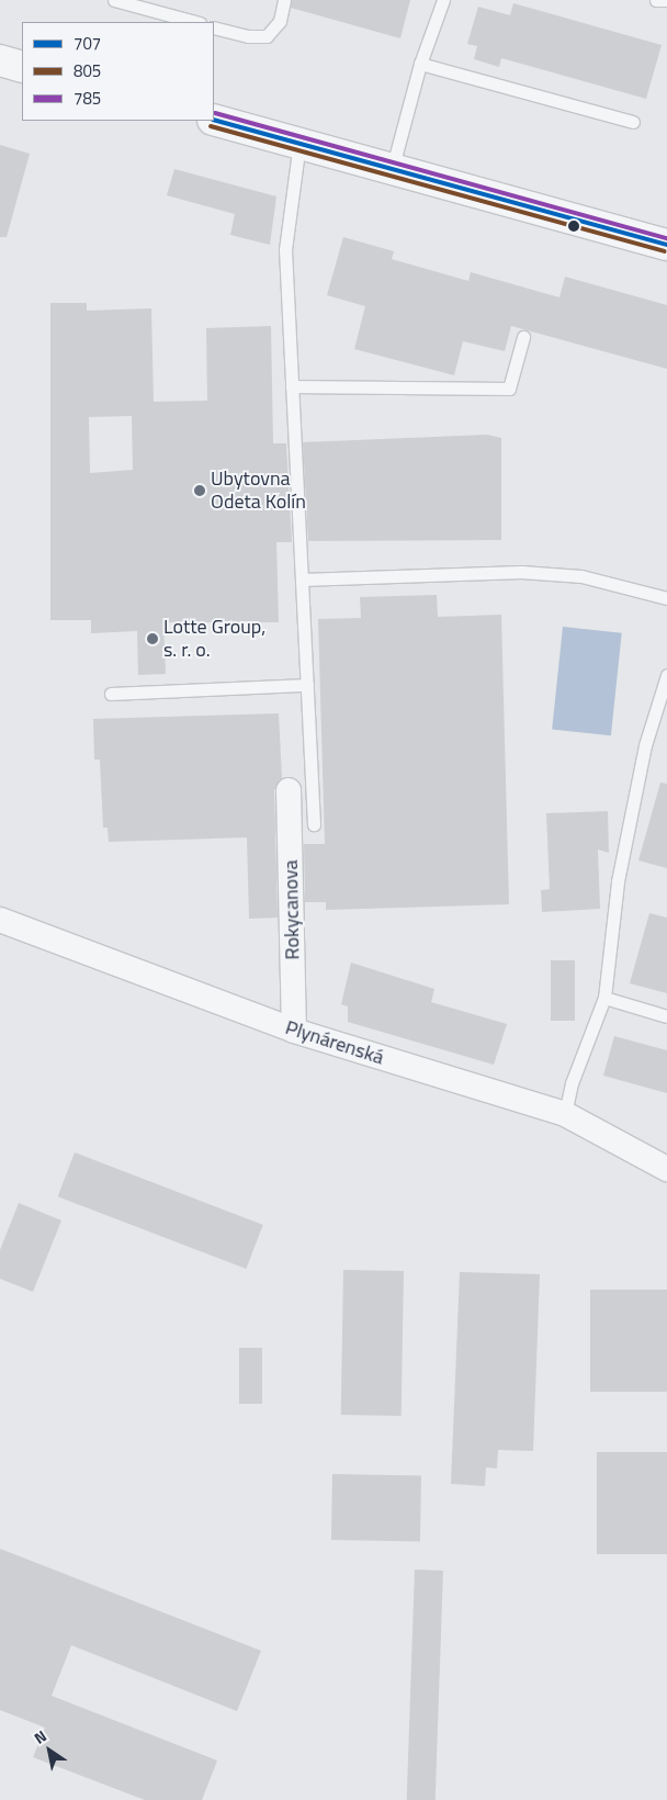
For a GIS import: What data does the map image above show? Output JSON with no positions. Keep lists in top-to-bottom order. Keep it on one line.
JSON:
{"streets":{"street":["Rokycanova","Plynárenská"]},"crossings":[["Rokycanova","Plynárenská"]],"places":["Ubytovna Odeta Kolín","Lotte Group, s. r. o."],"lines":["transit line 785","transit line 707","transit line 805"],"legend":["707","805","785"],"north":"top left"}
